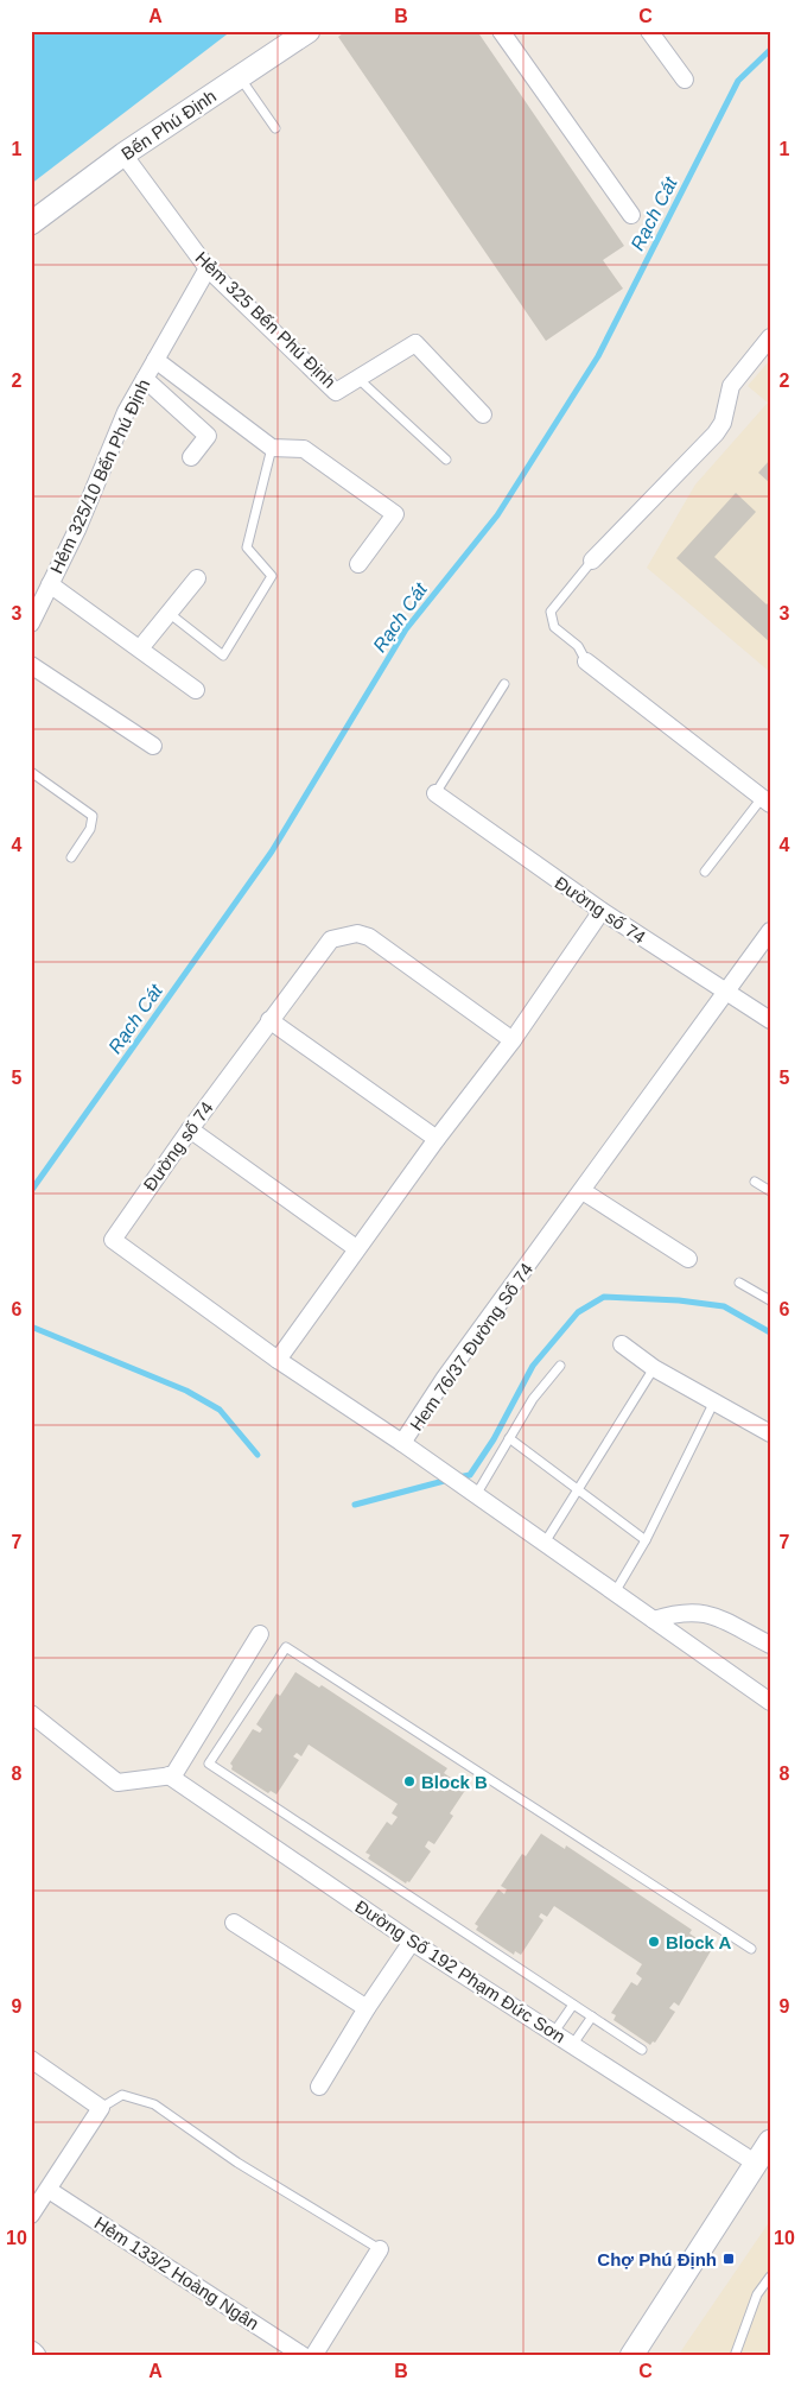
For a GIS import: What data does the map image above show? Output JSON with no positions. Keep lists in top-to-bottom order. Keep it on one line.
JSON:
{"streets":{"street":["Bến Phú Định","Hẻm 325 Bến Phú Định","Hẻm 325/10 Bến Phú Định","Đường số 74","Hem 76/37 Đường Số 74","Đường Số 192 Phạm Đức Sơn","Hẻm 133/2 Hoàng Ngân"]},"crossings":[["Bến Phú Định","Hẻm 325 Bến Phú Định"],["Hẻm 325 Bến Phú Định","Hẻm 325/10 Bến Phú Định"],["Đường số 74","Hem 76/37 Đường Số 74"]],"water":["Rạch Cát"],"places":{"other":["Block B","Block A"],"transit":["Chợ Phú Định"]},"grid":{"columns":["A","B","C"],"rows":["1","2","3","4","5","6","7","8","9","10"]}}
